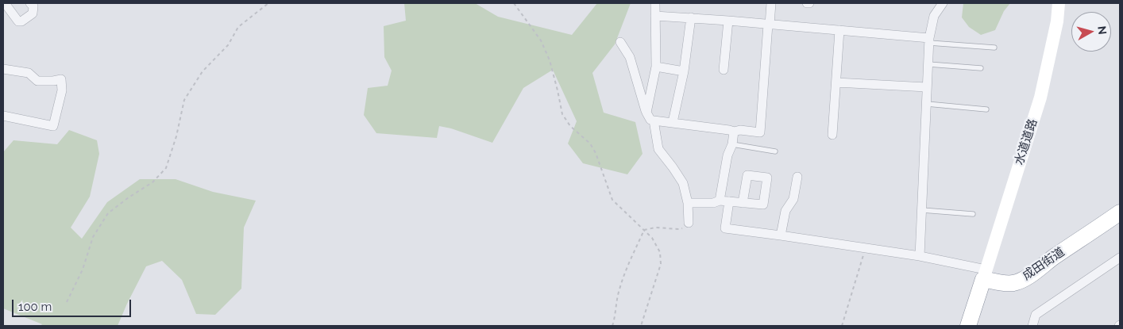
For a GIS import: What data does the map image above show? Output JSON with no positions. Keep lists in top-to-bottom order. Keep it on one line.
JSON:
{"streets":{"highway":["成田街道"],"street":["水道道路"]},"crossings":[["水道道路","成田街道"]],"scale_bar":"100 m","north":"right"}
